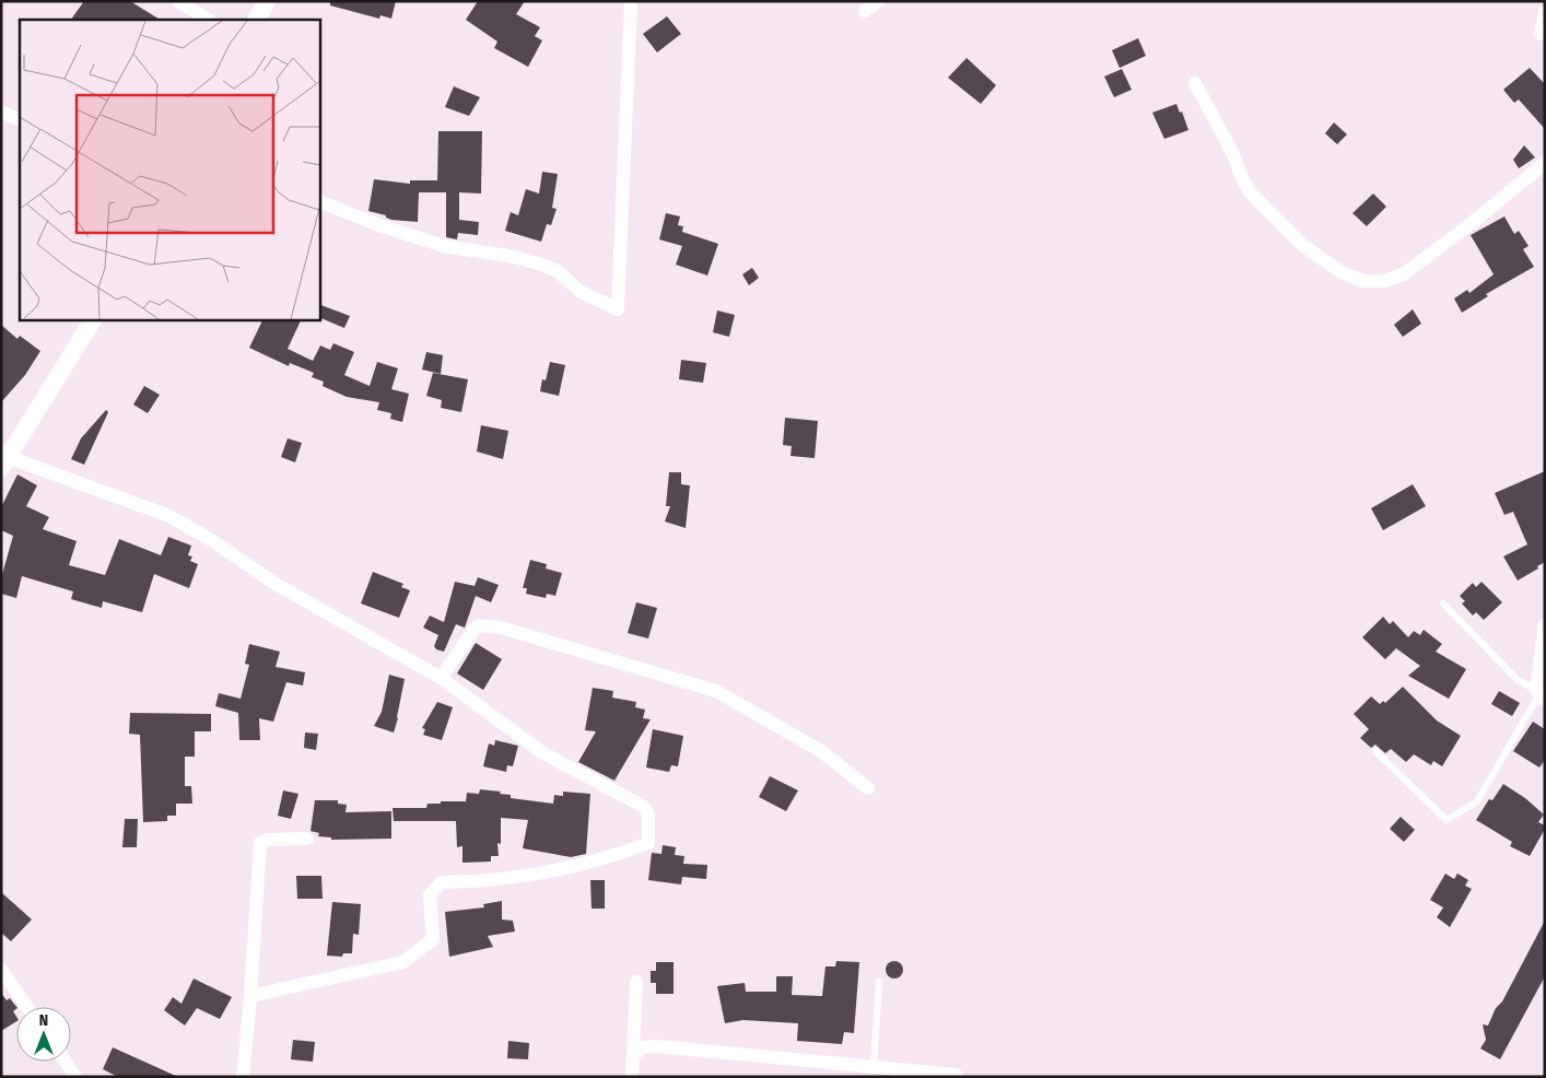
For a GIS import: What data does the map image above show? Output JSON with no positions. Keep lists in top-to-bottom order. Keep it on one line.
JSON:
{"north":"top"}
